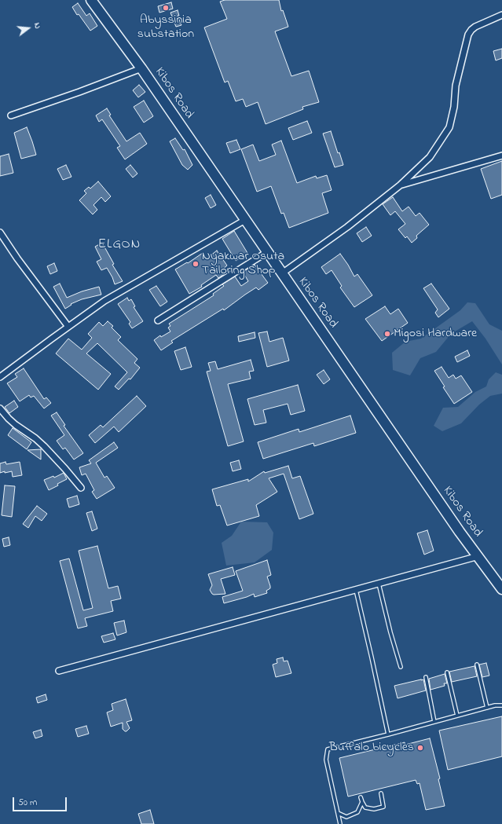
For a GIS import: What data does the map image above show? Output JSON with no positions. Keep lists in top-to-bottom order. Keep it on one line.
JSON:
{"streets":{"main road":["Kibos Road"]},"districts":["ELGON"],"places":["Abyssinia substation","Nyakwar Osuta Tailoring Shop","Migosi Hardware","Buffalo bicycles"],"scale_bar":"50 m","north":"right"}
